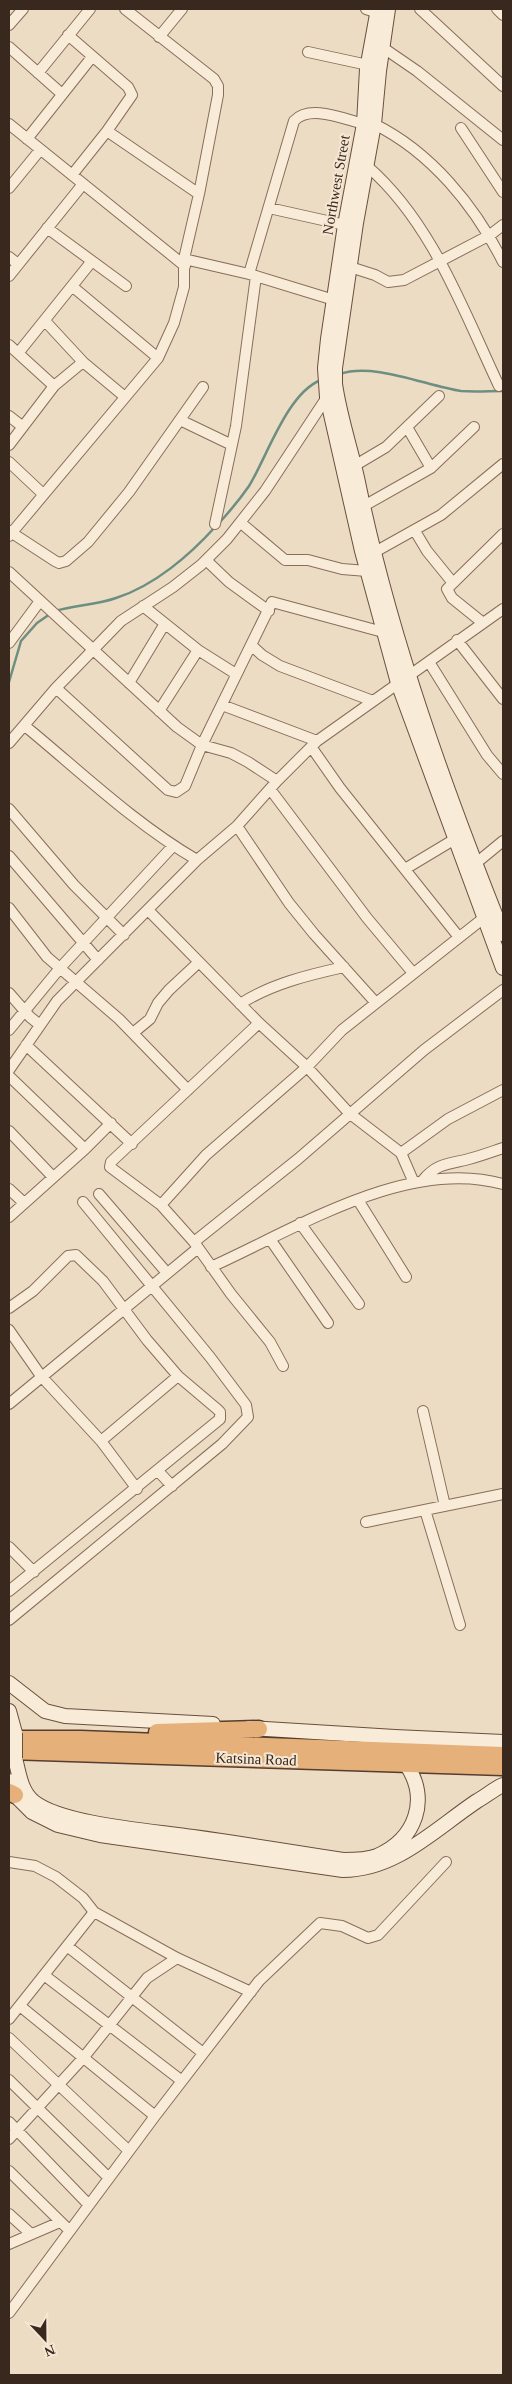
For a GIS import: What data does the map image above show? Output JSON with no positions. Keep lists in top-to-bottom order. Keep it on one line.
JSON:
{"streets":{"highway":["Katsina Road"],"main road":["Northwest Street"]},"north":"bottom"}
